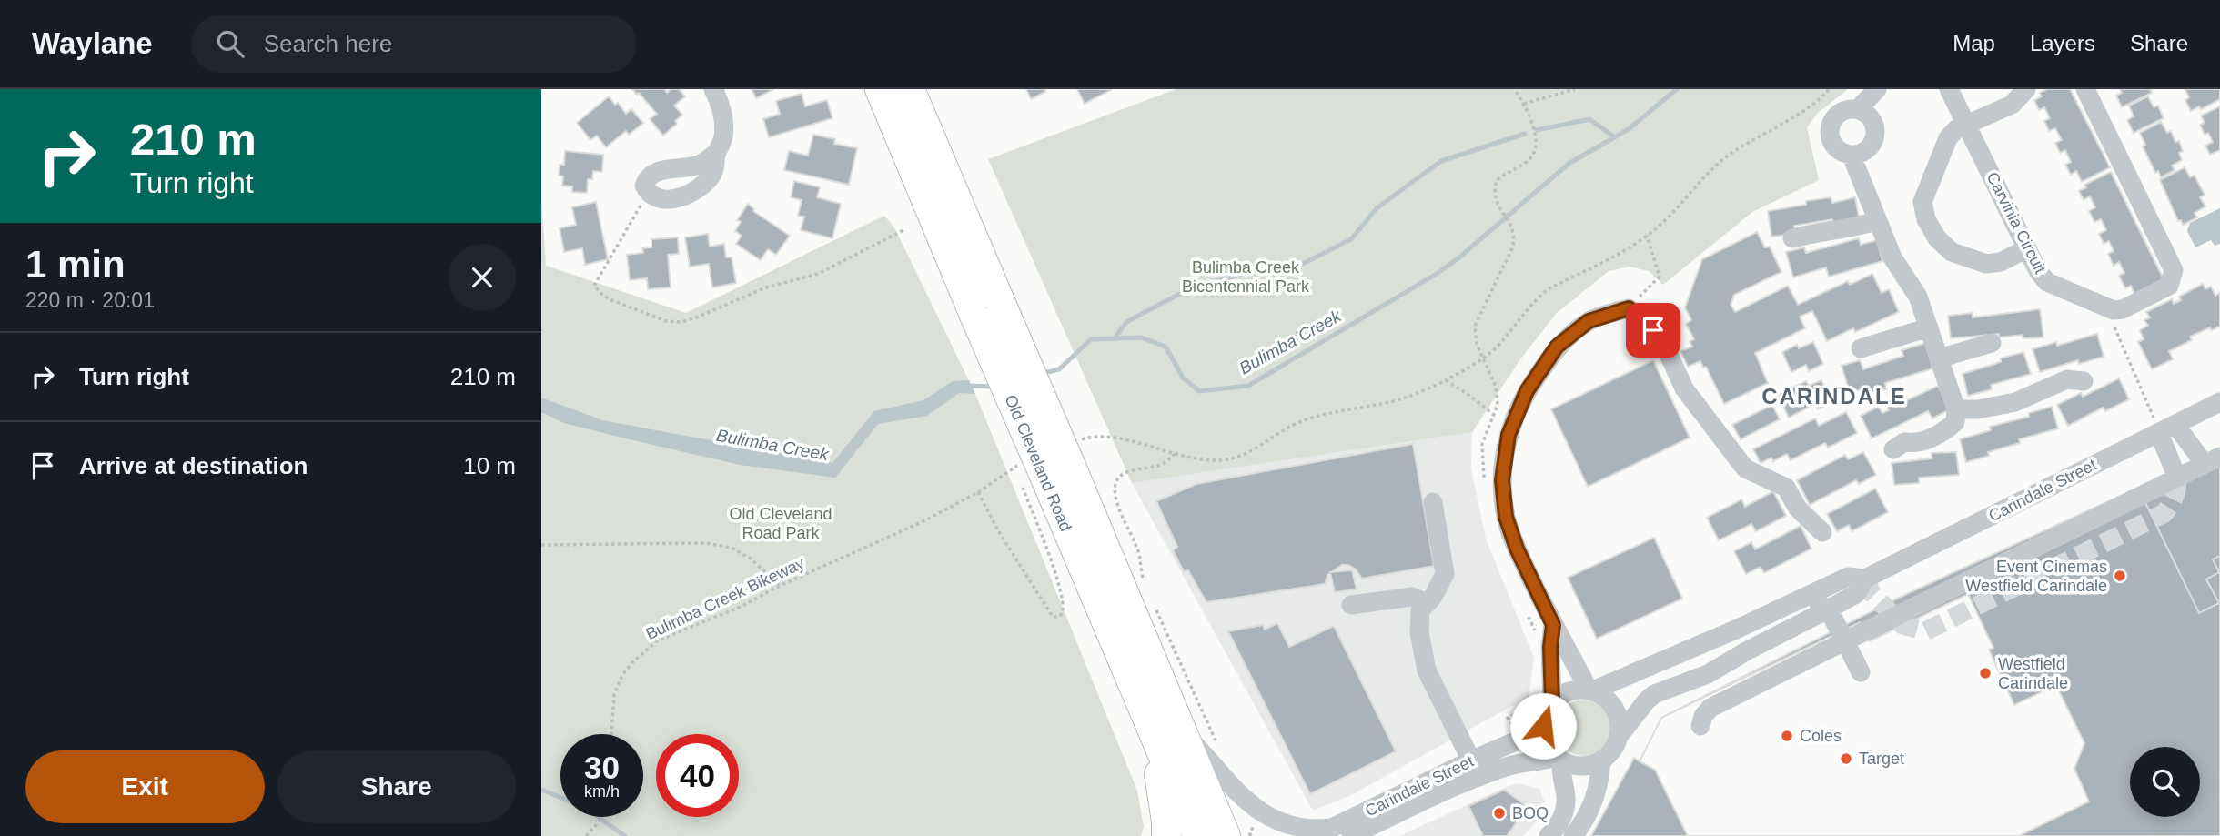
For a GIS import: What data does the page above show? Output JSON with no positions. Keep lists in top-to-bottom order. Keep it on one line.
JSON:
{"streets":{"highway":["Old Cleveland Road"],"street":["Carvinia Circuit","Carindale Street"],"path":["Bulimba Creek Bikeway"]},"crossings":[["Old Cleveland Road","Carindale Street"],["Old Cleveland Road","Bulimba Creek Bikeway"]],"districts":["CARINDALE"],"water":["Bulimba Creek"],"parks":["Bulimba Creek Bicentennial Park","Old Cleveland Road Park"],"places":["Event Cinemas Westfield Carindale","Westfield Carindale","Coles","Target","BOQ"],"page":{"header":"Waylane","search":"Search here","nav":["Map","Layers","Share"],"turn":["210 m","Turn right"],"heading":["1 min","220 m · 20:01"],"list":[{"name":"Turn right","value":"210 m"},{"name":"Arrive at destination","value":"10 m"}],"speed":"30 km/h","limit":"40","buttons":["Exit","Share"]}}
